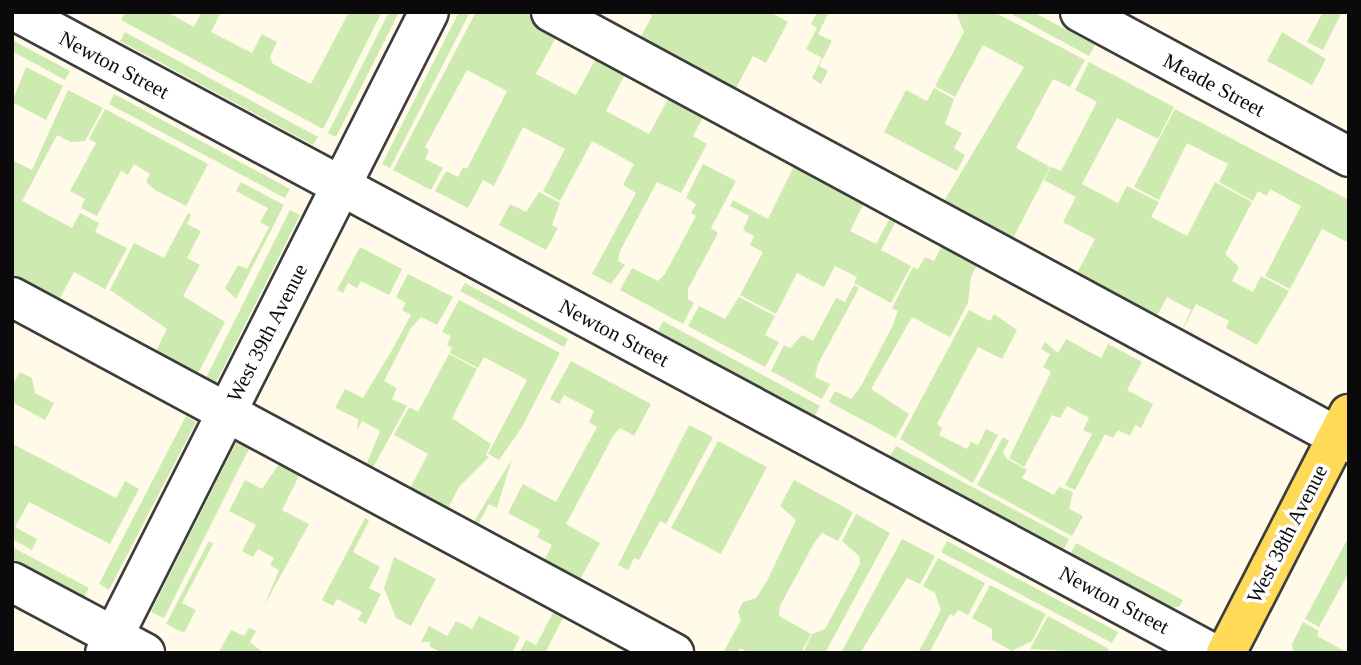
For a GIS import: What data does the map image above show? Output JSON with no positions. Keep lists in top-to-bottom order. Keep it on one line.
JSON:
{"streets":{"main road":["West 38th Avenue"],"street":["Newton Street","Meade Street","West 39th Avenue"]},"crossings":[["Newton Street","West 39th Avenue"]]}
